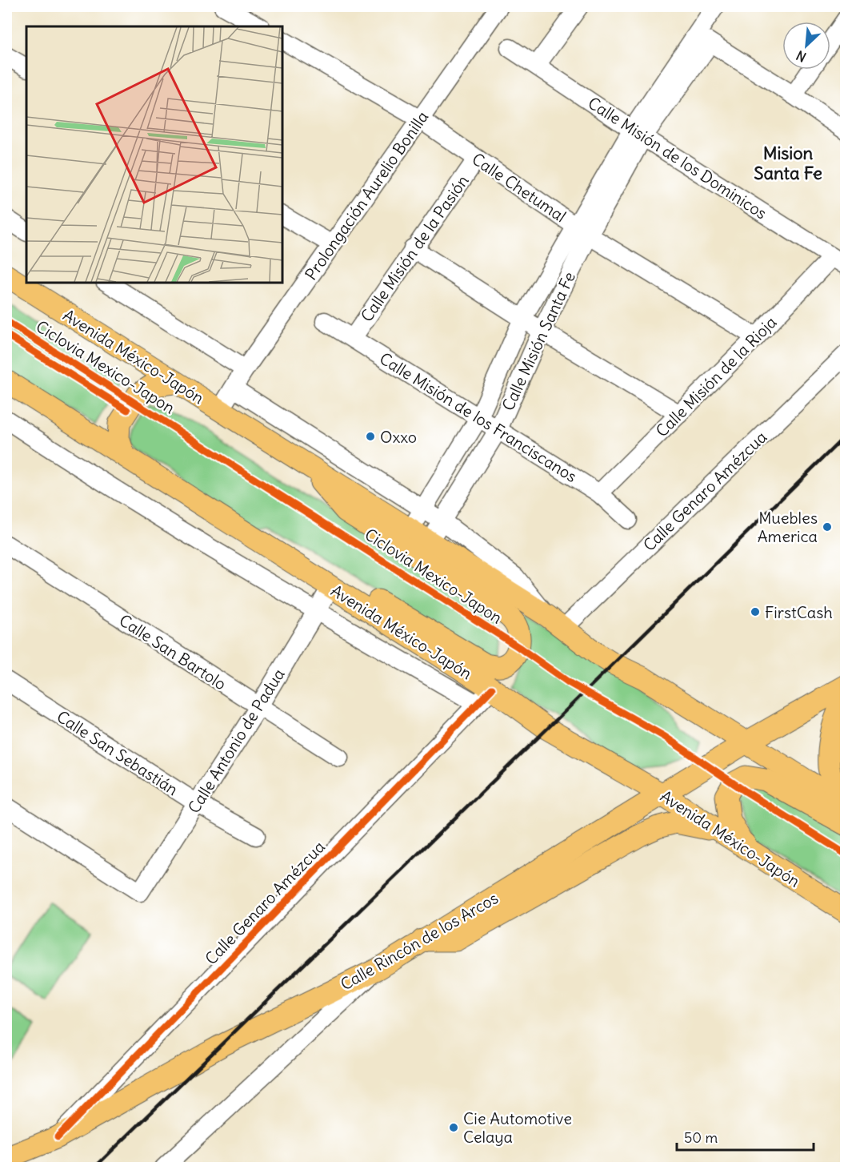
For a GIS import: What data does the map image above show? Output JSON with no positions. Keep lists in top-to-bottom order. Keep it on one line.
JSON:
{"streets":{"main road":["Avenida México-Japón","Calle Rincón de los Arcos"],"street":["Calle Misión de los Dominicos","Calle Chetumal","Prolongación Aurelio Bonilla","Calle Misión de la Pasión","Calle Misión Santa Fe","Calle Misión de la Rioja","Calle Misión de los Franciscanos","Calle Genaro Amézcua","Calle San Bartolo","Calle Antonio de Padua","Calle San Sebastián"],"cycle path":["Ciclovia Mexico-Japon"]},"crossings":[["Calle Misión de los Dominicos","Calle Misión Santa Fe"],["Calle Misión de los Dominicos","Calle Misión de la Rioja"],["Calle Chetumal","Prolongación Aurelio Bonilla"],["Calle Chetumal","Calle Misión de la Pasión"],["Calle Chetumal","Calle Misión Santa Fe"],["Calle Chetumal","Calle Misión de la Rioja"],["Prolongación Aurelio Bonilla","Avenida México-Japón"],["Calle Misión de la Pasión","Calle Misión de los Franciscanos"],["Calle Misión Santa Fe","Avenida México-Japón"],["Calle Misión Santa Fe","Calle Misión de los Franciscanos"],["Avenida México-Japón","Calle Genaro Amézcua"],["Avenida México-Japón","Calle Antonio de Padua"],["Avenida México-Japón","Calle Rincón de los Arcos"],["Calle Misión de la Rioja","Calle Misión de los Franciscanos"],["Calle Genaro Amézcua","Calle Rincón de los Arcos"],["Calle San Bartolo","Calle Antonio de Padua"],["Calle Antonio de Padua","Calle San Sebastián"]],"districts":["Mision Santa Fe"],"places":["Oxxo","Muebles America","FirstCash","Cie Automotive Celaya"],"scale_bar":"50 m","north":"bottom left"}
